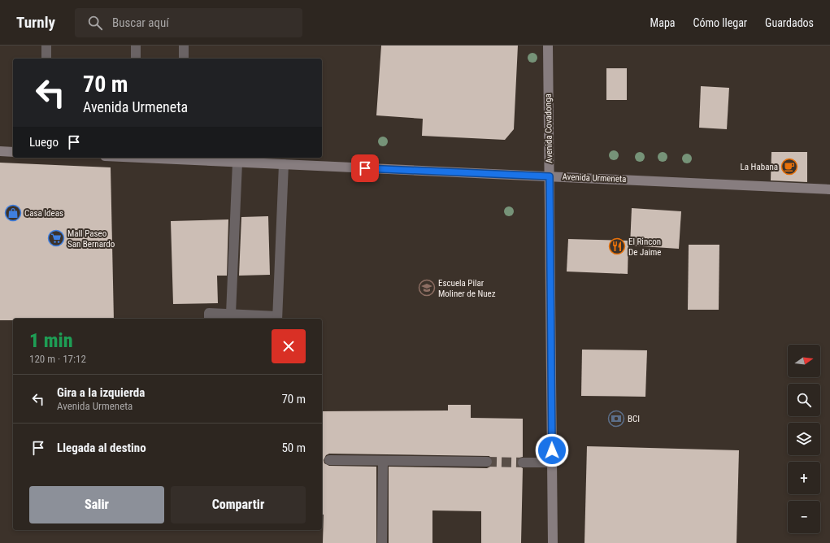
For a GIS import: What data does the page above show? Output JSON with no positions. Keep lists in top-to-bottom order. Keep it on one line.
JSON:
{"streets":{"main road":["Avenida Covadonga","Avenida Urmeneta"]},"crossings":[["Avenida Covadonga","Avenida Urmeneta"]],"places":{"cafe":["La Habana"],"shop":["Casa Ideas"],"supermarket":["Mall Paseo San Bernardo"],"restaurant":["El Rincon De Jaime"],"school or university":["Escuela Pilar Moliner de Nuez"],"bank":["BCI"]},"north":"right","page":{"header":"Turnly","search":"Buscar aquí","nav":["Mapa","Cómo llegar","Guardados"],"turn":["70 m","Avenida Urmeneta"],"then":"Luego","heading":["1 min","120 m · 17:12"],"map_buttons":["+","−"],"list":[{"name":"Gira a la izquierda","note":"Avenida Urmeneta","value":"70 m"},{"name":"Llegada al destino","value":"50 m"}],"buttons":["Salir","Compartir"]}}
